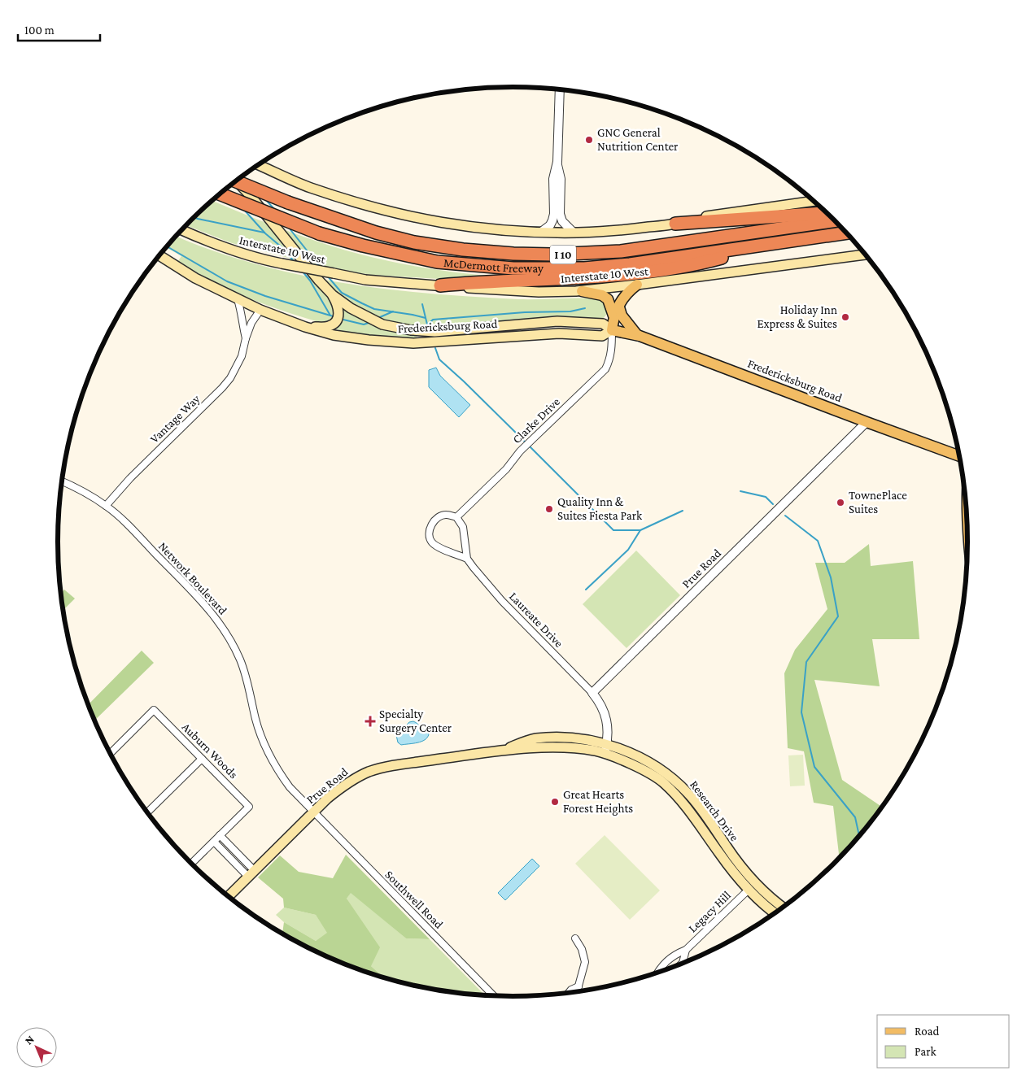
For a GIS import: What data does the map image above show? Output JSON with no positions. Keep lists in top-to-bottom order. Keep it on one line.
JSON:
{"streets":{"highway":["I 10","McDermott Freeway"],"main road":["Interstate 10 West","Fredericksburg Road","Prue Road","Research Drive"],"street":["Vantage Way","Clarke Drive","Network Boulevard","Laureate Drive","Auburn Woods","Southwell Road","Legacy Hill"]},"crossings":[["Fredericksburg Road","Vantage Way"],["Fredericksburg Road","Clarke Drive"],["Fredericksburg Road","Prue Road"],["Vantage Way","Network Boulevard"],["Clarke Drive","Laureate Drive"],["Prue Road","Network Boulevard"],["Prue Road","Laureate Drive"],["Prue Road","Research Drive"],["Prue Road","Southwell Road"],["Network Boulevard","Southwell Road"],["Research Drive","Legacy Hill"]],"places":{"other":["GNC General Nutrition Center","Holiday Inn Express & Suites","TownePlace Suites","Quality Inn & Suites Fiesta Park","Great Hearts Forest Heights"],"health":["Specialty Surgery Center"]},"legend":["Road","Park"],"scale_bar":"100 m","north":"top left"}
